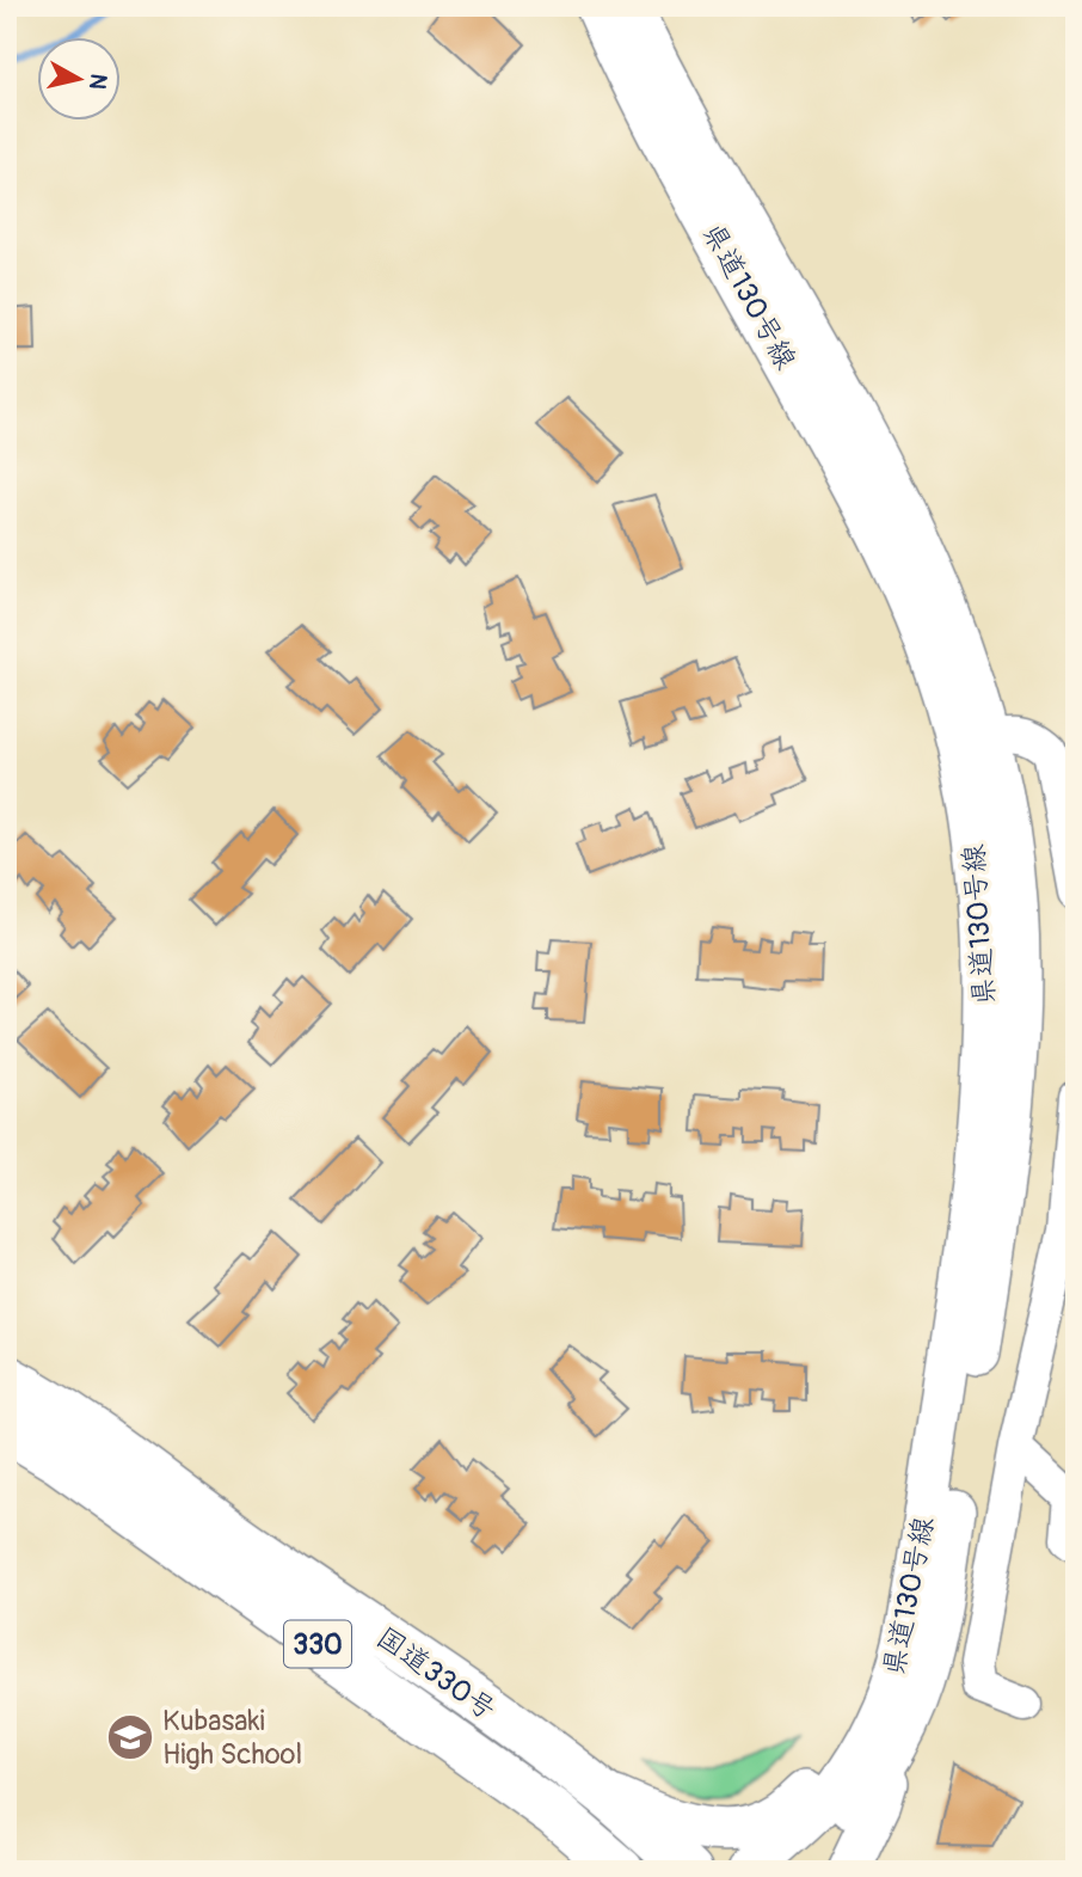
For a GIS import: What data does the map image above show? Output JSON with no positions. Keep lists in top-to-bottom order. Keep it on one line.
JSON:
{"streets":{"highway":["330","国道330号"],"main road":["県道130号線"]},"places":{"school or university":["Kubasaki High School"]},"north":"right"}
